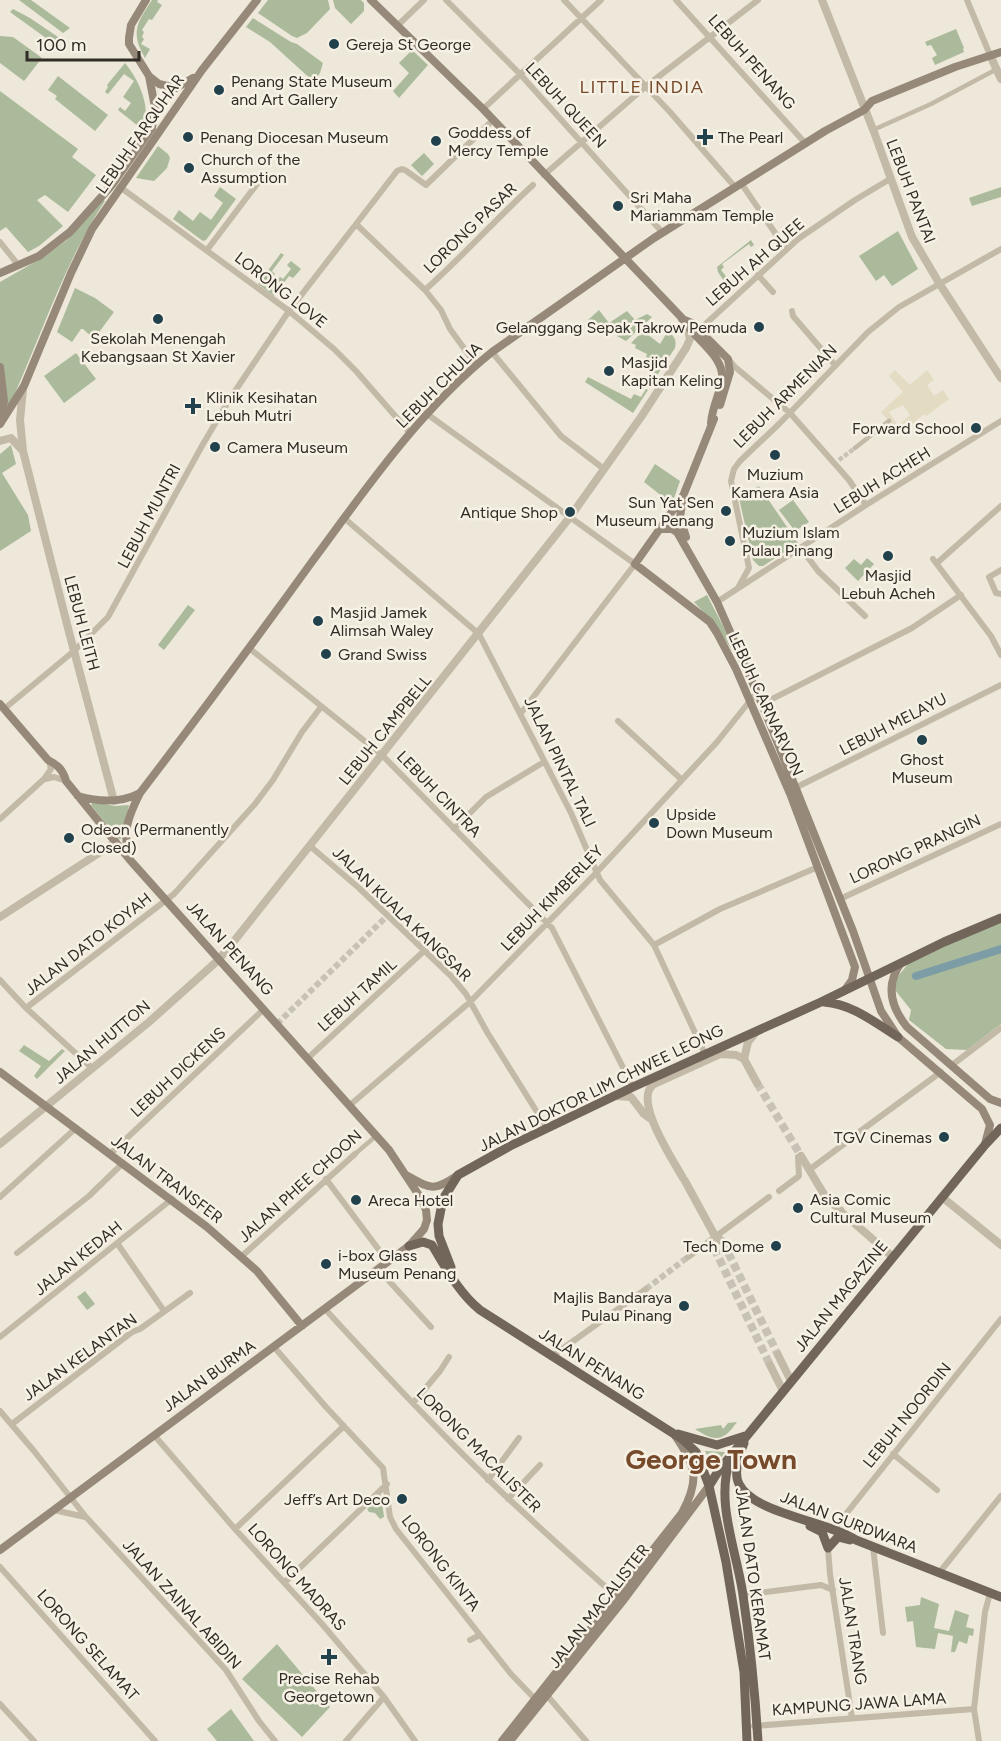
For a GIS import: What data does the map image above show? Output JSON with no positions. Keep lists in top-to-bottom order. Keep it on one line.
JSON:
{"streets":{"main road":["LEBUH FARQUHAR","LEBUH CHULIA","LEBUH CARNARVON","JALAN PENANG","JALAN DOKTOR LIM CHWEE LEONG","JALAN TRANSFER","JALAN MAGAZINE","JALAN BURMA","JALAN GURDWARA","JALAN DATO KERAMAT","JALAN MACALISTER"],"street":["LEBUH PENANG","LEBUH QUEEN","LEBUH PANTAI","LORONG PASAR","LEBUH AH QUEE","LORONG LOVE","LEBUH ARMENIAN","LEBUH ACHEH","LEBUH MUNTRI","LEBUH LEITH","LEBUH MELAYU","LEBUH CAMPBELL","JALAN PINTAL TALI","LEBUH CINTRA","LORONG PRANGIN","LEBUH KIMBERLEY","JALAN KUALA KANGSAR","JALAN DATO KOYAH","LEBUH TAMIL","JALAN HUTTON","LEBUH DICKENS","JALAN PHEE CHOON","JALAN KEDAH","JALAN KELANTAN","LEBUH NOORDIN","LORONG MACALISTER","LORONG KINTA","LORONG MADRAS","JALAN ZAINAL ABIDIN","JALAN TRANG","LORONG SELAMAT","KAMPUNG JAWA LAMA"]},"crossings":[["LEBUH PENANG","LEBUH CHULIA"],["LEBUH QUEEN","LEBUH CHULIA"],["LEBUH FARQUHAR","LORONG LOVE"],["LEBUH FARQUHAR","LEBUH LEITH"],["LEBUH PANTAI","LEBUH AH QUEE"],["LEBUH PANTAI","LEBUH CHULIA"],["LEBUH PANTAI","LEBUH ARMENIAN"],["LORONG LOVE","LEBUH CHULIA"],["LORONG LOVE","LEBUH MUNTRI"],["LEBUH CHULIA","LEBUH CARNARVON"],["LEBUH CHULIA","JALAN PINTAL TALI"],["LEBUH CHULIA","LEBUH CINTRA"],["LEBUH CHULIA","JALAN PENANG"],["LEBUH ACHEH","LEBUH CARNARVON"],["LEBUH MUNTRI","LEBUH LEITH"],["LEBUH MUNTRI","JALAN PENANG"],["LEBUH CARNARVON","LEBUH MELAYU"],["LEBUH CARNARVON","LEBUH CAMPBELL"],["LEBUH CARNARVON","LORONG PRANGIN"],["LEBUH CARNARVON","LEBUH KIMBERLEY"],["LEBUH CARNARVON","JALAN DOKTOR LIM CHWEE LEONG"],["LEBUH CARNARVON","JALAN MAGAZINE"],["LEBUH CAMPBELL","JALAN PINTAL TALI"],["LEBUH CAMPBELL","LEBUH CINTRA"],["LEBUH CAMPBELL","JALAN KUALA KANGSAR"],["LEBUH CAMPBELL","JALAN PENANG"],["LEBUH CAMPBELL","JALAN HUTTON"],["JALAN PINTAL TALI","LEBUH KIMBERLEY"],["JALAN PINTAL TALI","JALAN DOKTOR LIM CHWEE LEONG"],["LEBUH CINTRA","LEBUH KIMBERLEY"],["LEBUH CINTRA","JALAN DATO KOYAH"],["LEBUH CINTRA","JALAN DOKTOR LIM CHWEE LEONG"],["LEBUH KIMBERLEY","JALAN KUALA KANGSAR"],["LEBUH KIMBERLEY","JALAN PENANG"],["JALAN KUALA KANGSAR","LEBUH TAMIL"],["JALAN KUALA KANGSAR","JALAN DOKTOR LIM CHWEE LEONG"],["JALAN DATO KOYAH","JALAN PENANG"],["JALAN PENANG","LEBUH TAMIL"],["JALAN PENANG","JALAN HUTTON"],["JALAN PENANG","LEBUH DICKENS"],["JALAN PENANG","JALAN DOKTOR LIM CHWEE LEONG"],["JALAN PENANG","JALAN PHEE CHOON"],["JALAN PENANG","JALAN MAGAZINE"],["JALAN PENANG","JALAN BURMA"],["JALAN PENANG","JALAN DATO KERAMAT"],["JALAN PENANG","JALAN MACALISTER"],["JALAN HUTTON","JALAN TRANSFER"],["LEBUH DICKENS","JALAN TRANSFER"],["JALAN TRANSFER","JALAN PHEE CHOON"],["JALAN TRANSFER","JALAN KEDAH"],["JALAN TRANSFER","JALAN BURMA"],["JALAN MAGAZINE","JALAN GURDWARA"],["JALAN MAGAZINE","JALAN DATO KERAMAT"],["JALAN MAGAZINE","JALAN MACALISTER"],["JALAN BURMA","LORONG MACALISTER"],["JALAN BURMA","LORONG KINTA"],["JALAN BURMA","LORONG MADRAS"],["JALAN BURMA","JALAN ZAINAL ABIDIN"],["LEBUH NOORDIN","JALAN GURDWARA"],["LORONG MACALISTER","JALAN MACALISTER"],["LORONG KINTA","JALAN MACALISTER"],["JALAN DATO KERAMAT","JALAN MACALISTER"],["JALAN DATO KERAMAT","KAMPUNG JAWA LAMA"],["JALAN TRANG","KAMPUNG JAWA LAMA"]],"districts":["LITTLE INDIA","George Town"],"places":{"other":["Gereja St George","Penang State Museum and Art Gallery","Penang Diocesan Museum","Goddess of Mercy Temple","Church of the Assumption","Sri Maha Mariammam Temple","Sekolah Menengah Kebangsaan St Xavier","Gelanggang Sepak Takrow Pemuda","Masjid Kapitan Keling","Forward School","Camera Museum","Muzium Kamera Asia","Sun Yat Sen Museum Penang","Antique Shop","Muzium Islam Pulau Pinang","Masjid Lebuh Acheh","Masjid Jamek Alimsah Waley","Grand Swiss","Ghost Museum","Upside Down Museum","Odeon (Permanently Closed)","TGV Cinemas","Areca Hotel","Asia Comic Cultural Museum","Tech Dome","i-box Glass Museum Penang","Majlis Bandaraya Pulau Pinang","Jeff’s Art Deco"],"health":["The Pearl","Klinik Kesihatan Lebuh Mutri","Precise Rehab Georgetown"]},"scale_bar":"100 m"}
